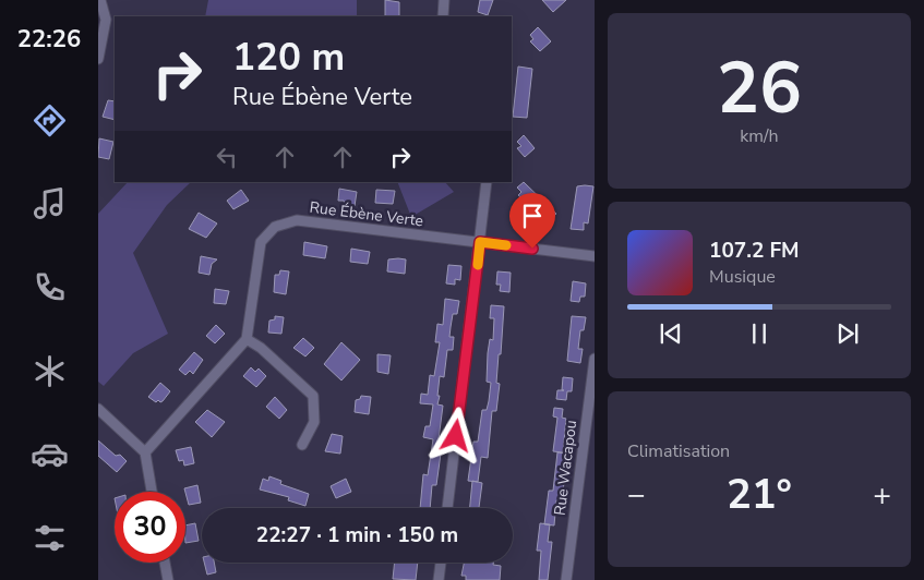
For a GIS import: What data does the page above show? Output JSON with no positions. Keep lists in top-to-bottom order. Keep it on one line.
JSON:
{"streets":{"street":["Rue Ébène Verte","Rue Wacapou"]},"page":{"tabs":"22:26","tile":[["26","km/h"],"Climatisation"],"turn":["120 m","Rue Ébène Verte"],"song":["107.2 FM","Musique"],"heat":["−","21°","+"],"limit":"30","trip":"22:27 · 1 min · 150 m"}}
